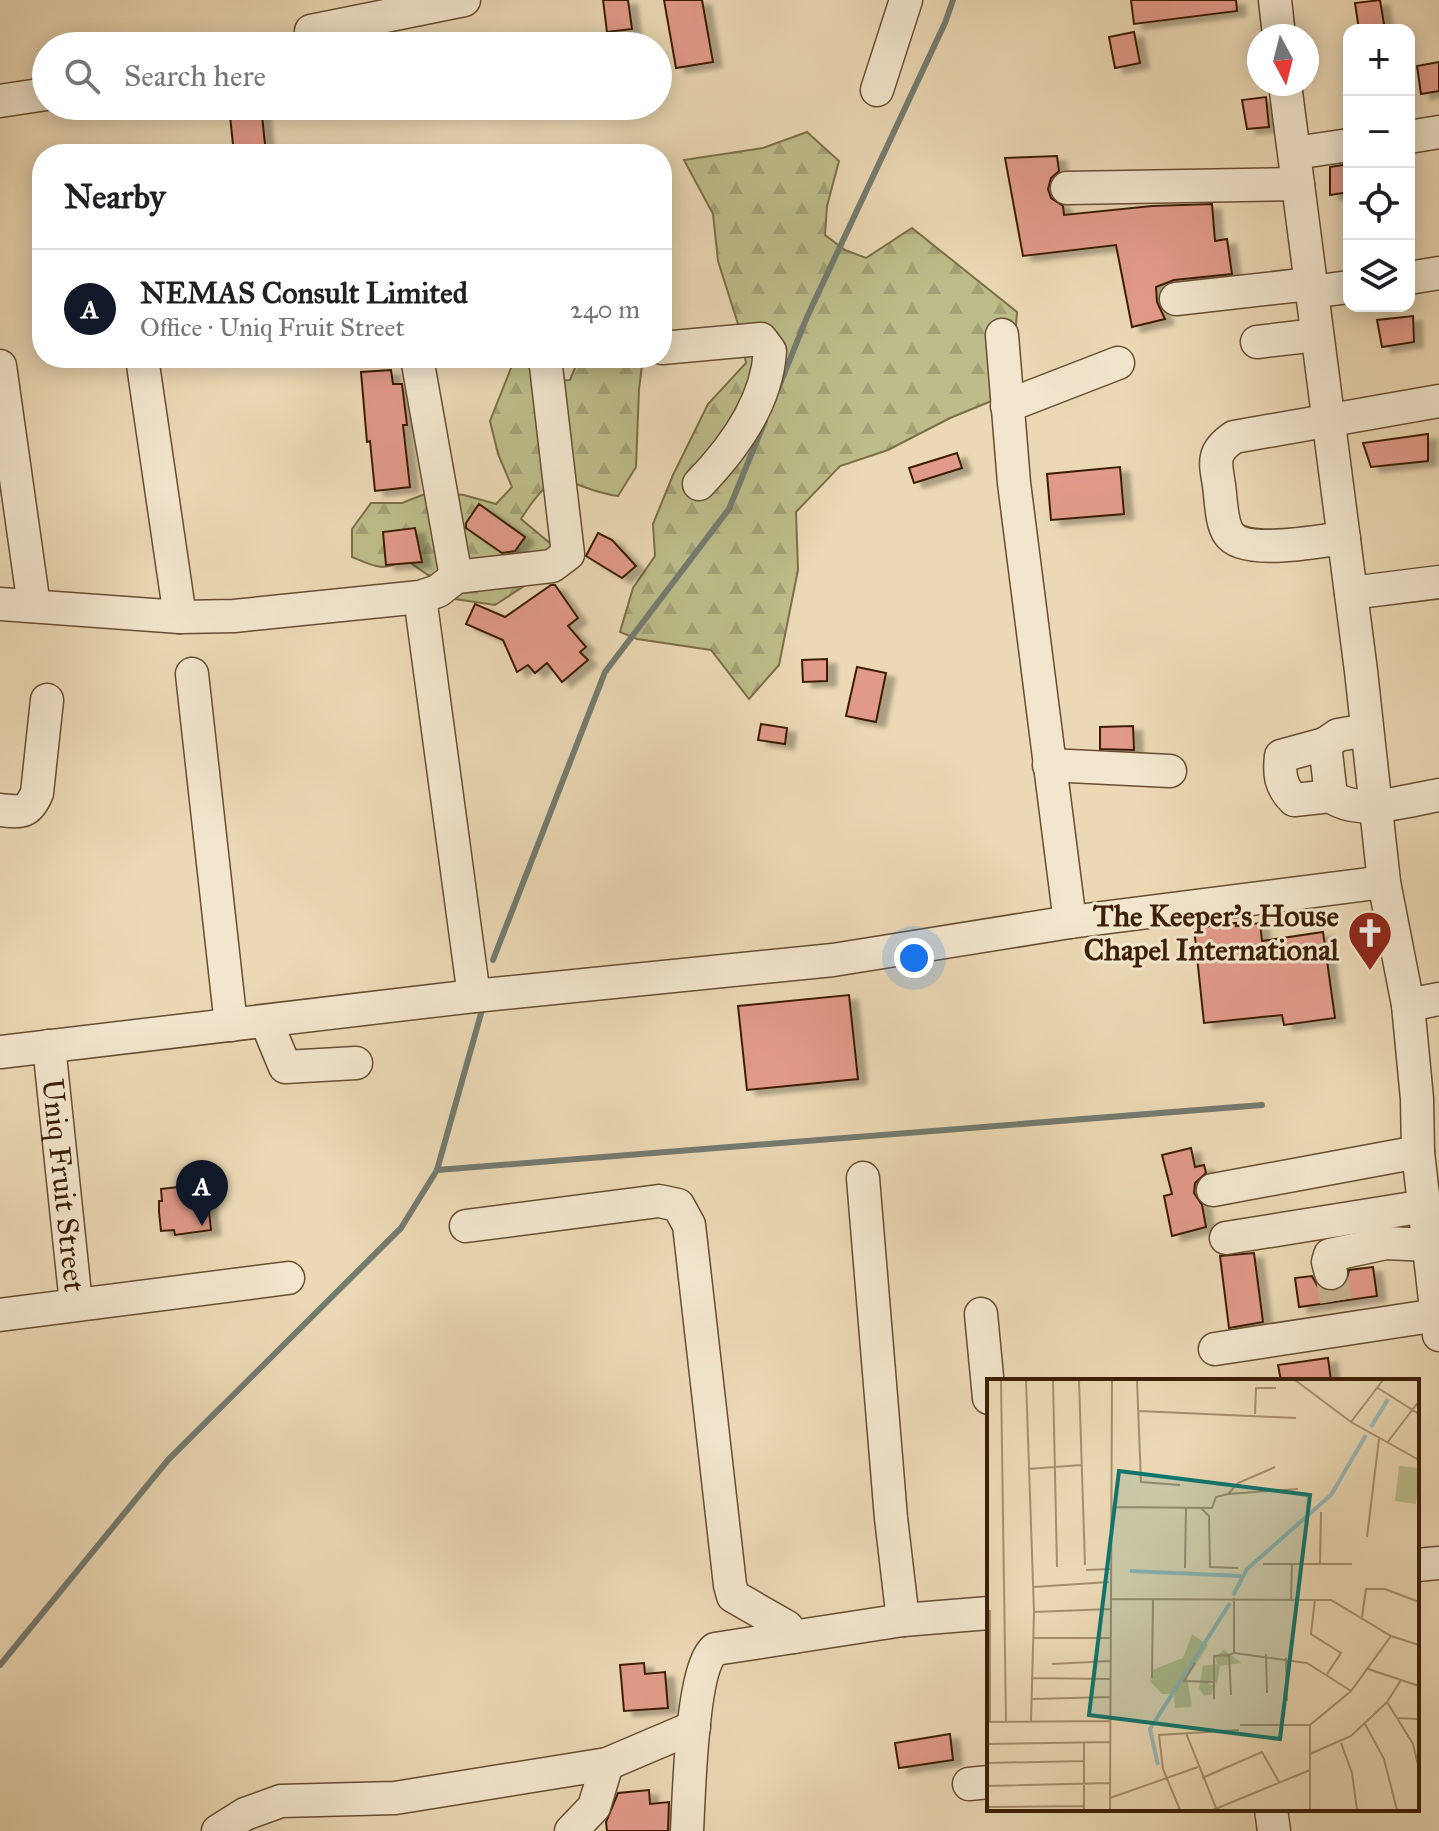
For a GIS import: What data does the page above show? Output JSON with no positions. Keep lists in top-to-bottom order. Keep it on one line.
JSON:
{"streets":{"street":["Uniq Fruit Street"]},"places":{"church":["The Keeper's House Chapel International"]},"north":"bottom","page":{"map_buttons":["+","−"],"search":"Search here","heading":"Nearby","list":[{"mark":"A","name":"NEMAS Consult Limited","note":"Office · Uniq Fruit Street","value":"240 m"}],"pins":"A"}}
